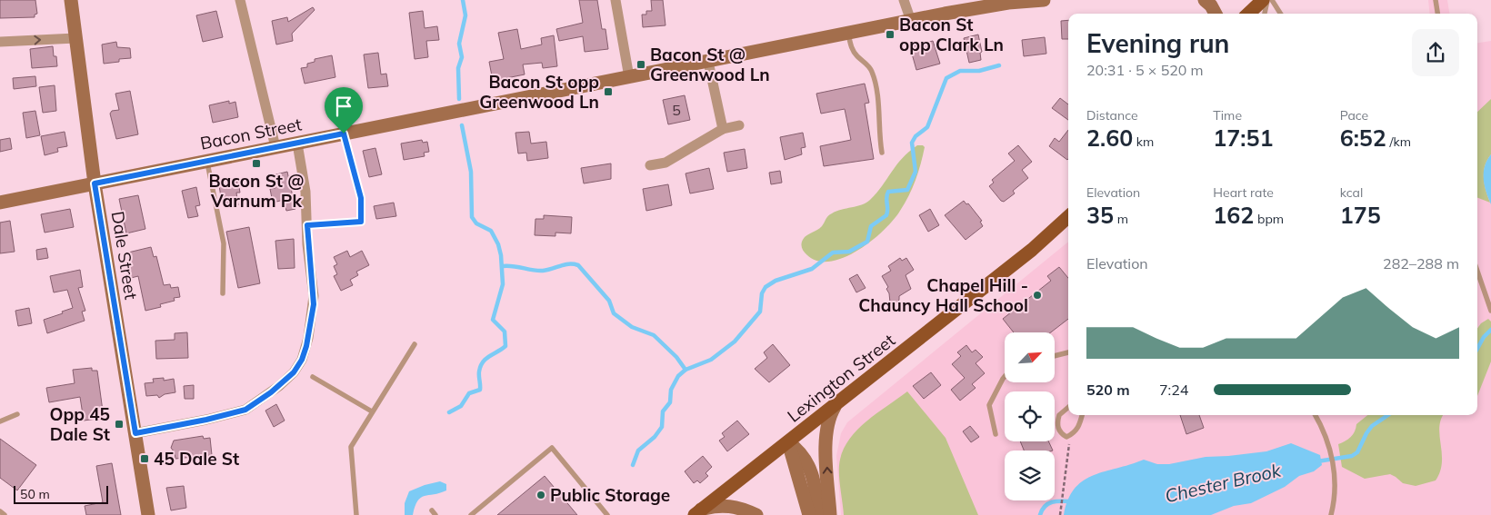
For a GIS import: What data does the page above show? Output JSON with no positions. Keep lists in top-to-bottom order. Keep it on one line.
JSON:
{"streets":{"main road":["Bacon Street","Dale Street","Lexington Street"]},"crossings":[["Bacon Street","Dale Street"]],"water":["Chester Brook"],"places":{"transit":["Bacon St opp Clark Ln","Bacon St @ Greenwood Ln","Bacon St opp Greenwood Ln","Bacon St @ Varnum Pk","Opp 45 Dale St","45 Dale St"],"other":["Chapel Hill - Chauncy Hall School","Public Storage"]},"house_numbers":["5"],"scale_bar":"50 m","north":"top right","page":{"heading":["Evening run","20:31 · 5 × 520 m"],"stats":[["Distance","2.60 km"],["Time","17:51"],["Pace","6:52 /km"],["Elevation","35 m"],["Heart rate","162 bpm"],["kcal","175"]],"chart":["Elevation","282–288 m"],"list":[{"name":"520 m","note":"7:24"}],"scale":"50 m"}}
